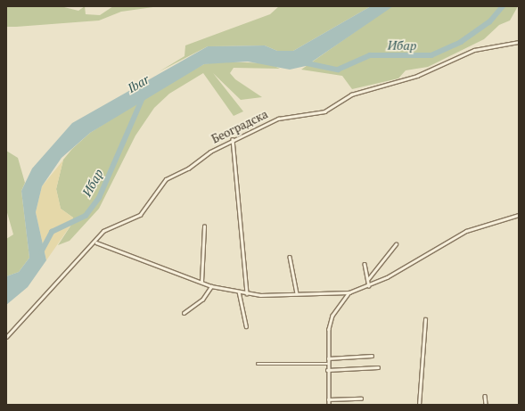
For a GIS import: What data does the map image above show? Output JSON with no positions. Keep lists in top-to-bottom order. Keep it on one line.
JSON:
{"streets":{"street":["Београдска"]},"water":["Ибар","Ibar"]}
